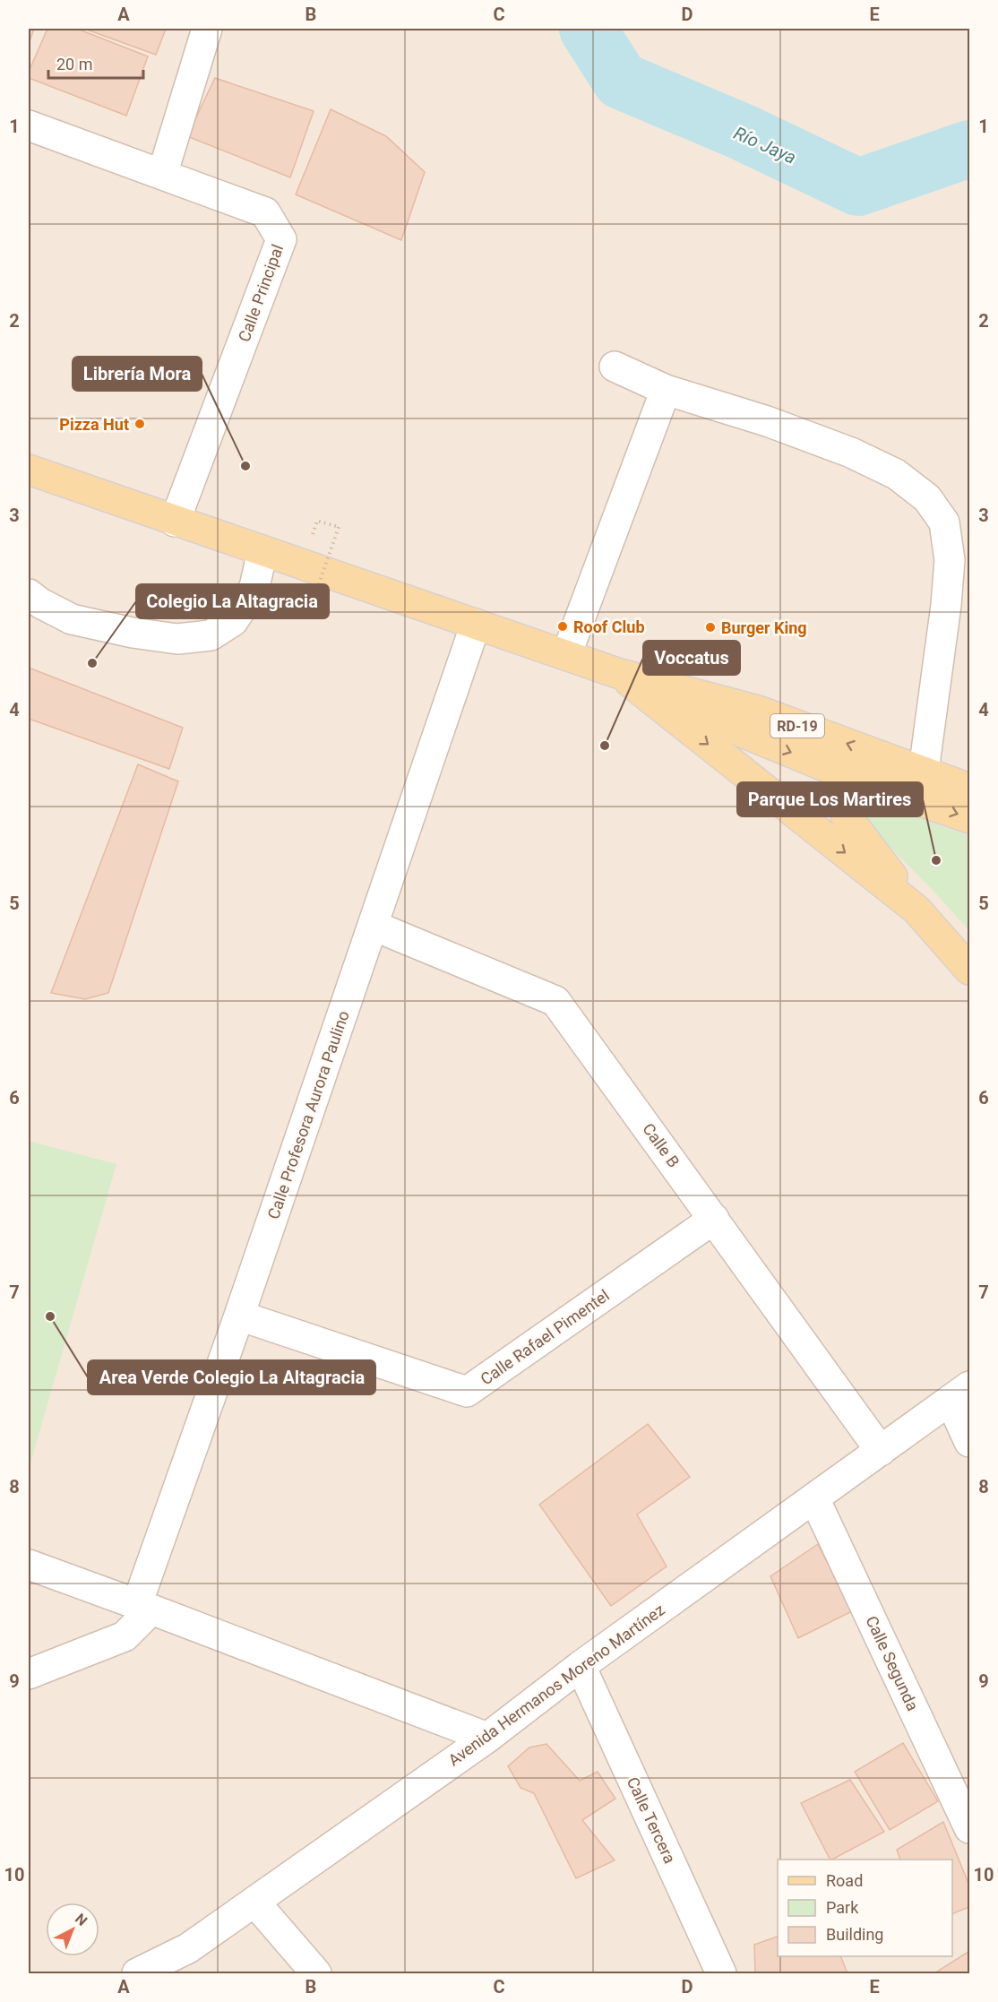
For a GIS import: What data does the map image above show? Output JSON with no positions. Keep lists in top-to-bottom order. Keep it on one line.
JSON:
{"streets":{"main road":["RD-19"],"street":["Calle Principal","Calle Profesora Aurora Paulino","Calle B","Calle Rafael Pimentel","Calle Segunda","Avenida Hermanos Moreno Martínez","Calle Tercera"]},"crossings":[["Calle Principal","RD-19"],["RD-19","Calle Profesora Aurora Paulino"],["Calle Profesora Aurora Paulino","Calle B"],["Calle Profesora Aurora Paulino","Calle Rafael Pimentel"],["Calle B","Calle Rafael Pimentel"],["Calle B","Avenida Hermanos Moreno Martínez"],["Calle Segunda","Avenida Hermanos Moreno Martínez"],["Avenida Hermanos Moreno Martínez","Calle Tercera"]],"water":["Río Jaya"],"places":["Pizza Hut","Librería Mora","Roof Club","Burger King","Colegio La Altagracia","Voccatus","Parque Los Martires","Area Verde Colegio La Altagracia"],"legend":["Road","Park","Building"],"scale_bar":"20 m","north":"top right","grid":{"columns":["A","B","C","D","E"],"rows":["1","2","3","4","5","6","7","8","9","10"]}}
